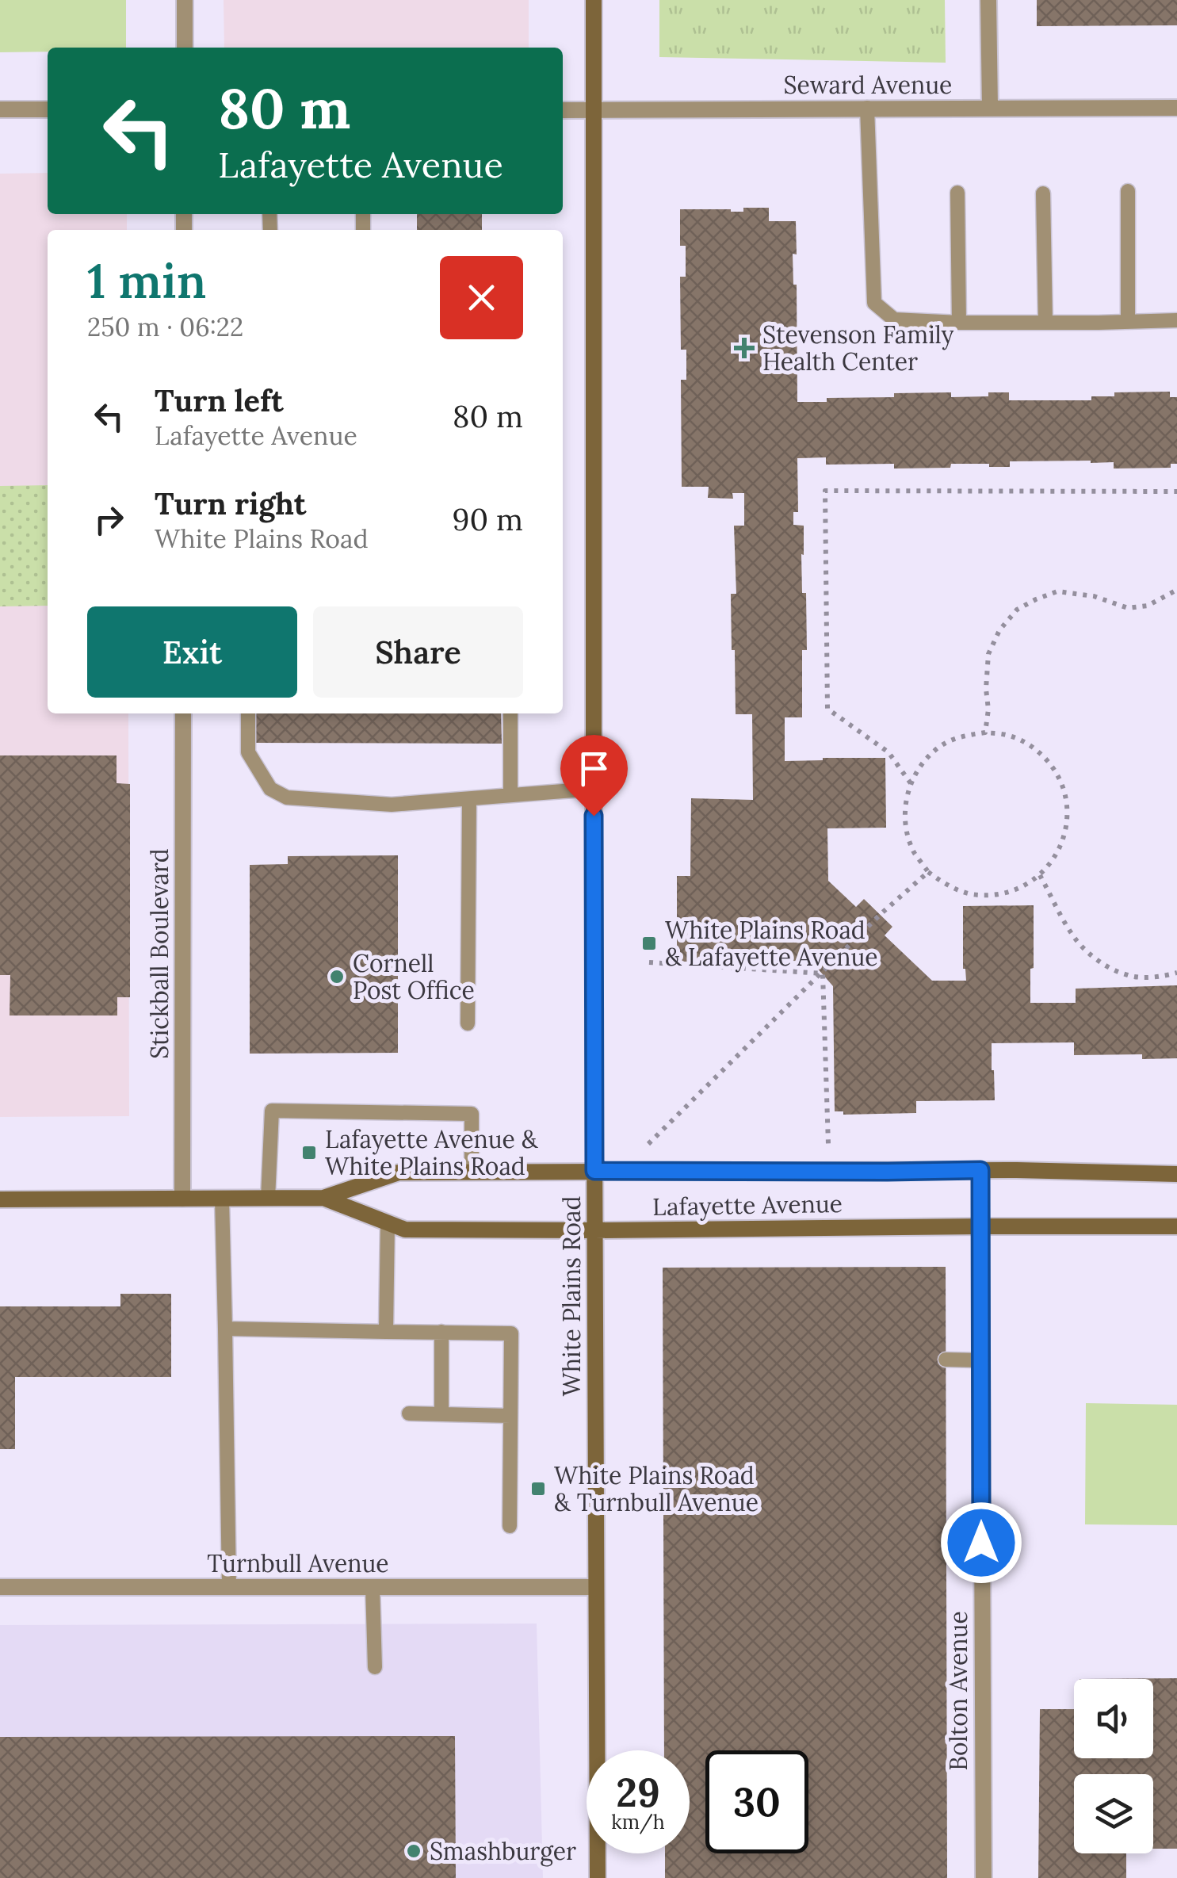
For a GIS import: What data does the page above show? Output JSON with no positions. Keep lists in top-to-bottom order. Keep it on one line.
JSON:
{"streets":{"street":["Seward Avenue","Stickball Boulevard","Lafayette Avenue","White Plains Road","Turnbull Avenue","Bolton Avenue"]},"crossings":[["Seward Avenue","White Plains Road"],["Stickball Boulevard","Lafayette Avenue"],["Lafayette Avenue","White Plains Road"],["Lafayette Avenue","Bolton Avenue"],["White Plains Road","Turnbull Avenue"]],"places":{"health":["Stevenson Family Health Center"],"transit":["White Plains Road & Lafayette Avenue","Lafayette Avenue & White Plains Road","White Plains Road & Turnbull Avenue"],"other":["Cornell Post Office","Smashburger"]},"page":{"turn":["80 m","Lafayette Avenue"],"heading":["1 min","250 m · 06:22"],"list":[{"name":"Turn left","note":"Lafayette Avenue","value":"80 m"},{"name":"Turn right","note":"White Plains Road","value":"90 m"}],"buttons":["Exit","Share"],"speed":"29 km/h","limit":"30"}}
